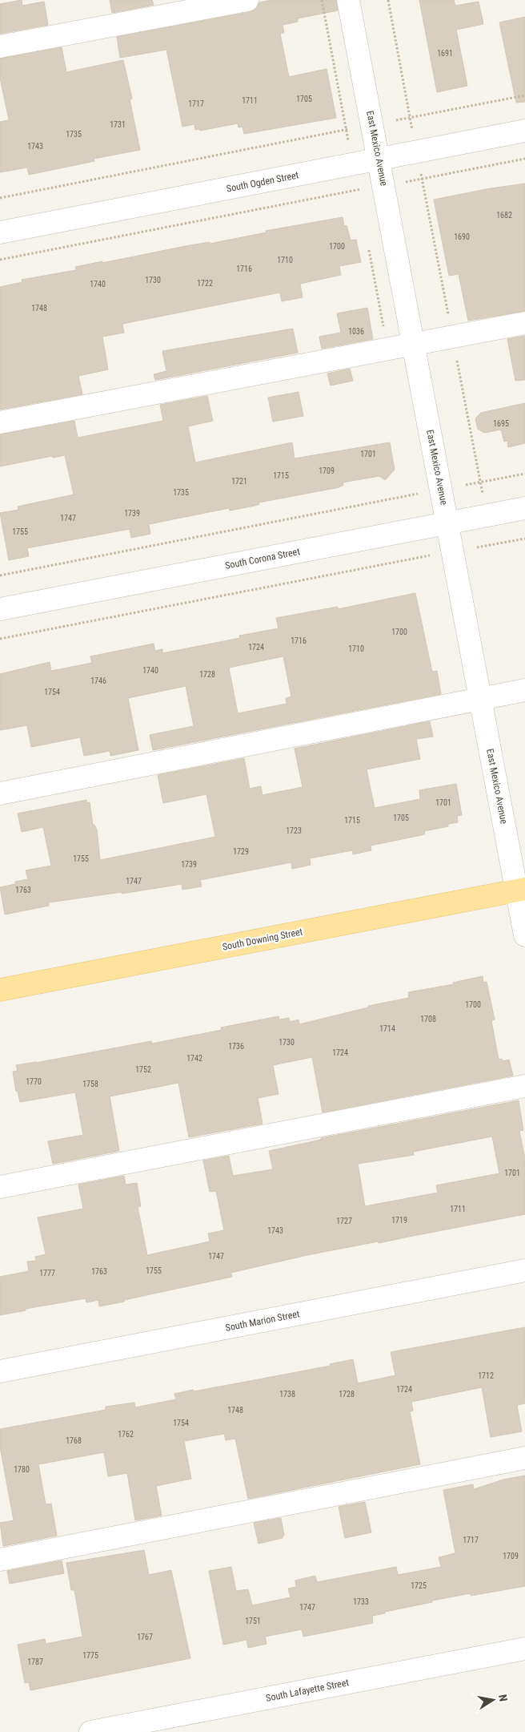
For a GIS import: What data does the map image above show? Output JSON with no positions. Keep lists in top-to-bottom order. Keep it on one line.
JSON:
{"streets":{"main road":["South Downing Street"],"street":["East Mexico Avenue","South Ogden Street","South Corona Street","South Marion Street","South Lafayette Street"]},"crossings":[["East Mexico Avenue","South Ogden Street"],["East Mexico Avenue","South Corona Street"],["East Mexico Avenue","South Downing Street"]],"house_numbers":["1691","1705","1711","1717","1731","1735","1743","1682","1690","1700","1710","1716","1730","1722","1740","1748","1036","1695","1701","1709","1715","1721","1735","1739","1747","1755","1700","1716","1724","1710","1740","1728","1746","1754","1701","1705","1715","1723","1729","1755","1739","1747","1763","1700","1708","1714","1730","1736","1724","1742","1752","1770","1758","1701","1711","1719","1727","1743","1747","1755","1763","1777","1712","1724","1738","1728","1748","1754","1762","1768","1780","1717","1709","1725","1733","1747","1751","1767","1775","1787"],"north":"right"}
